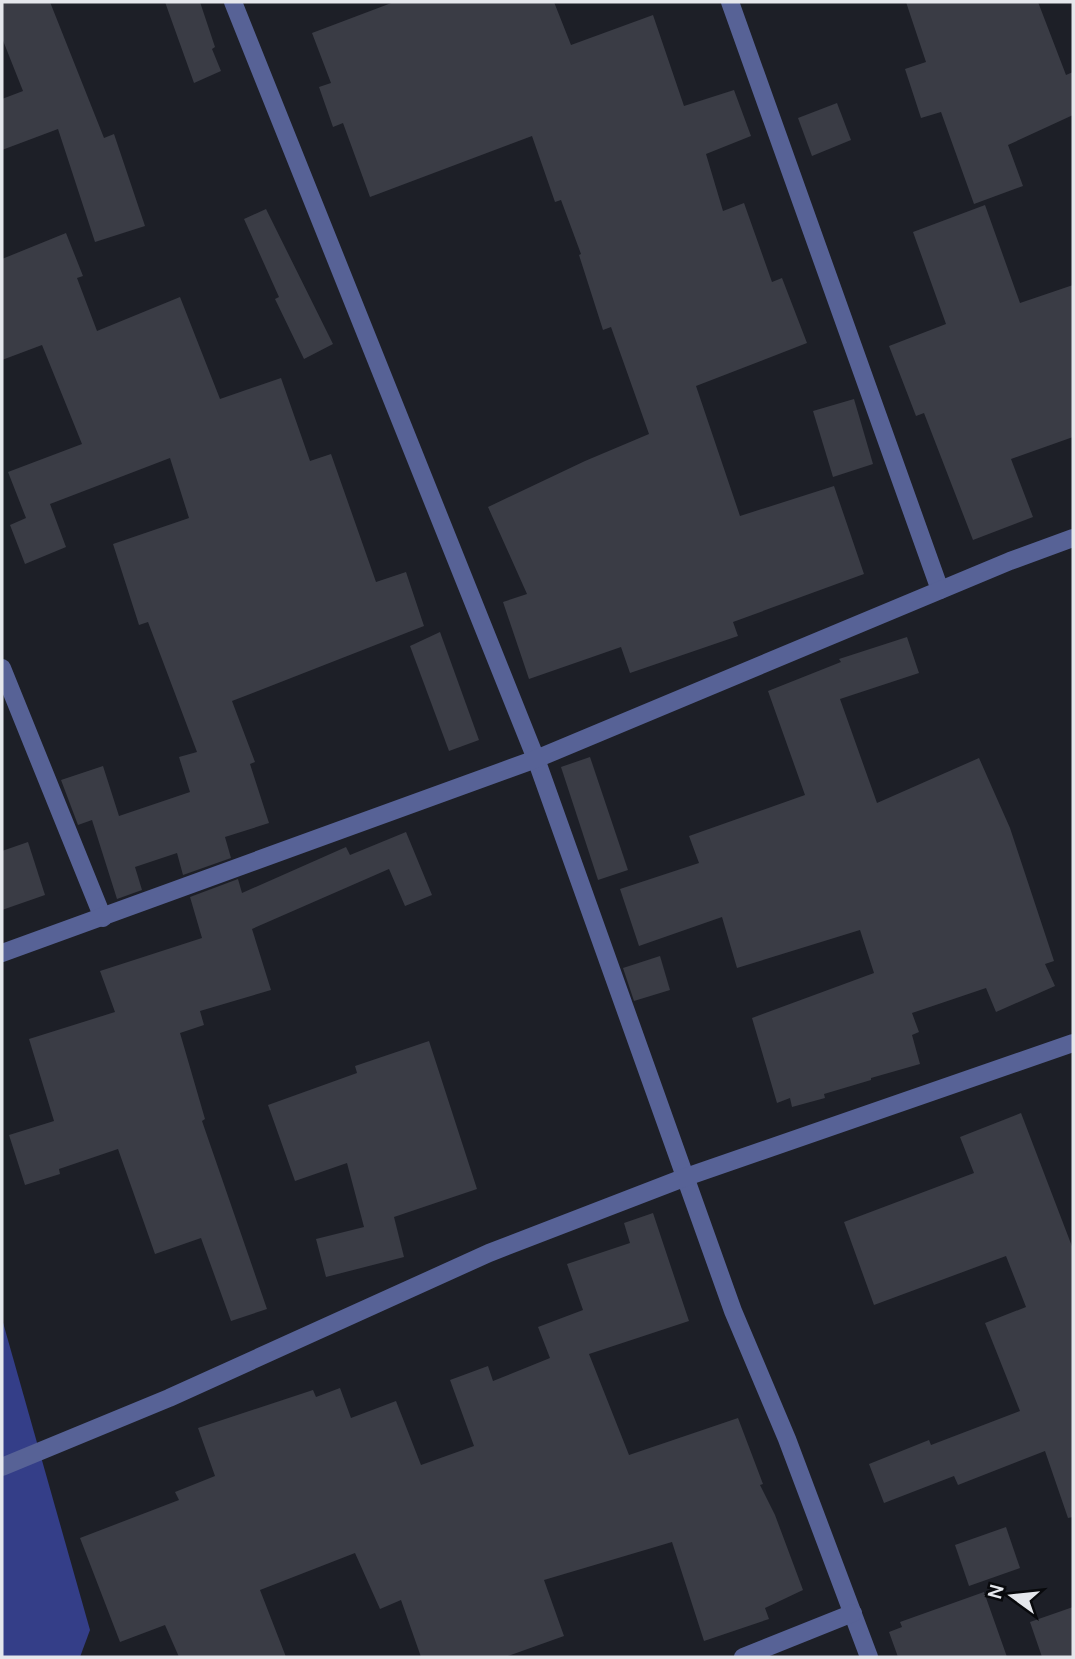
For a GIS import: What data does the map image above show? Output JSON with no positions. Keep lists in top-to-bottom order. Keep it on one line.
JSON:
{"north":"left"}
